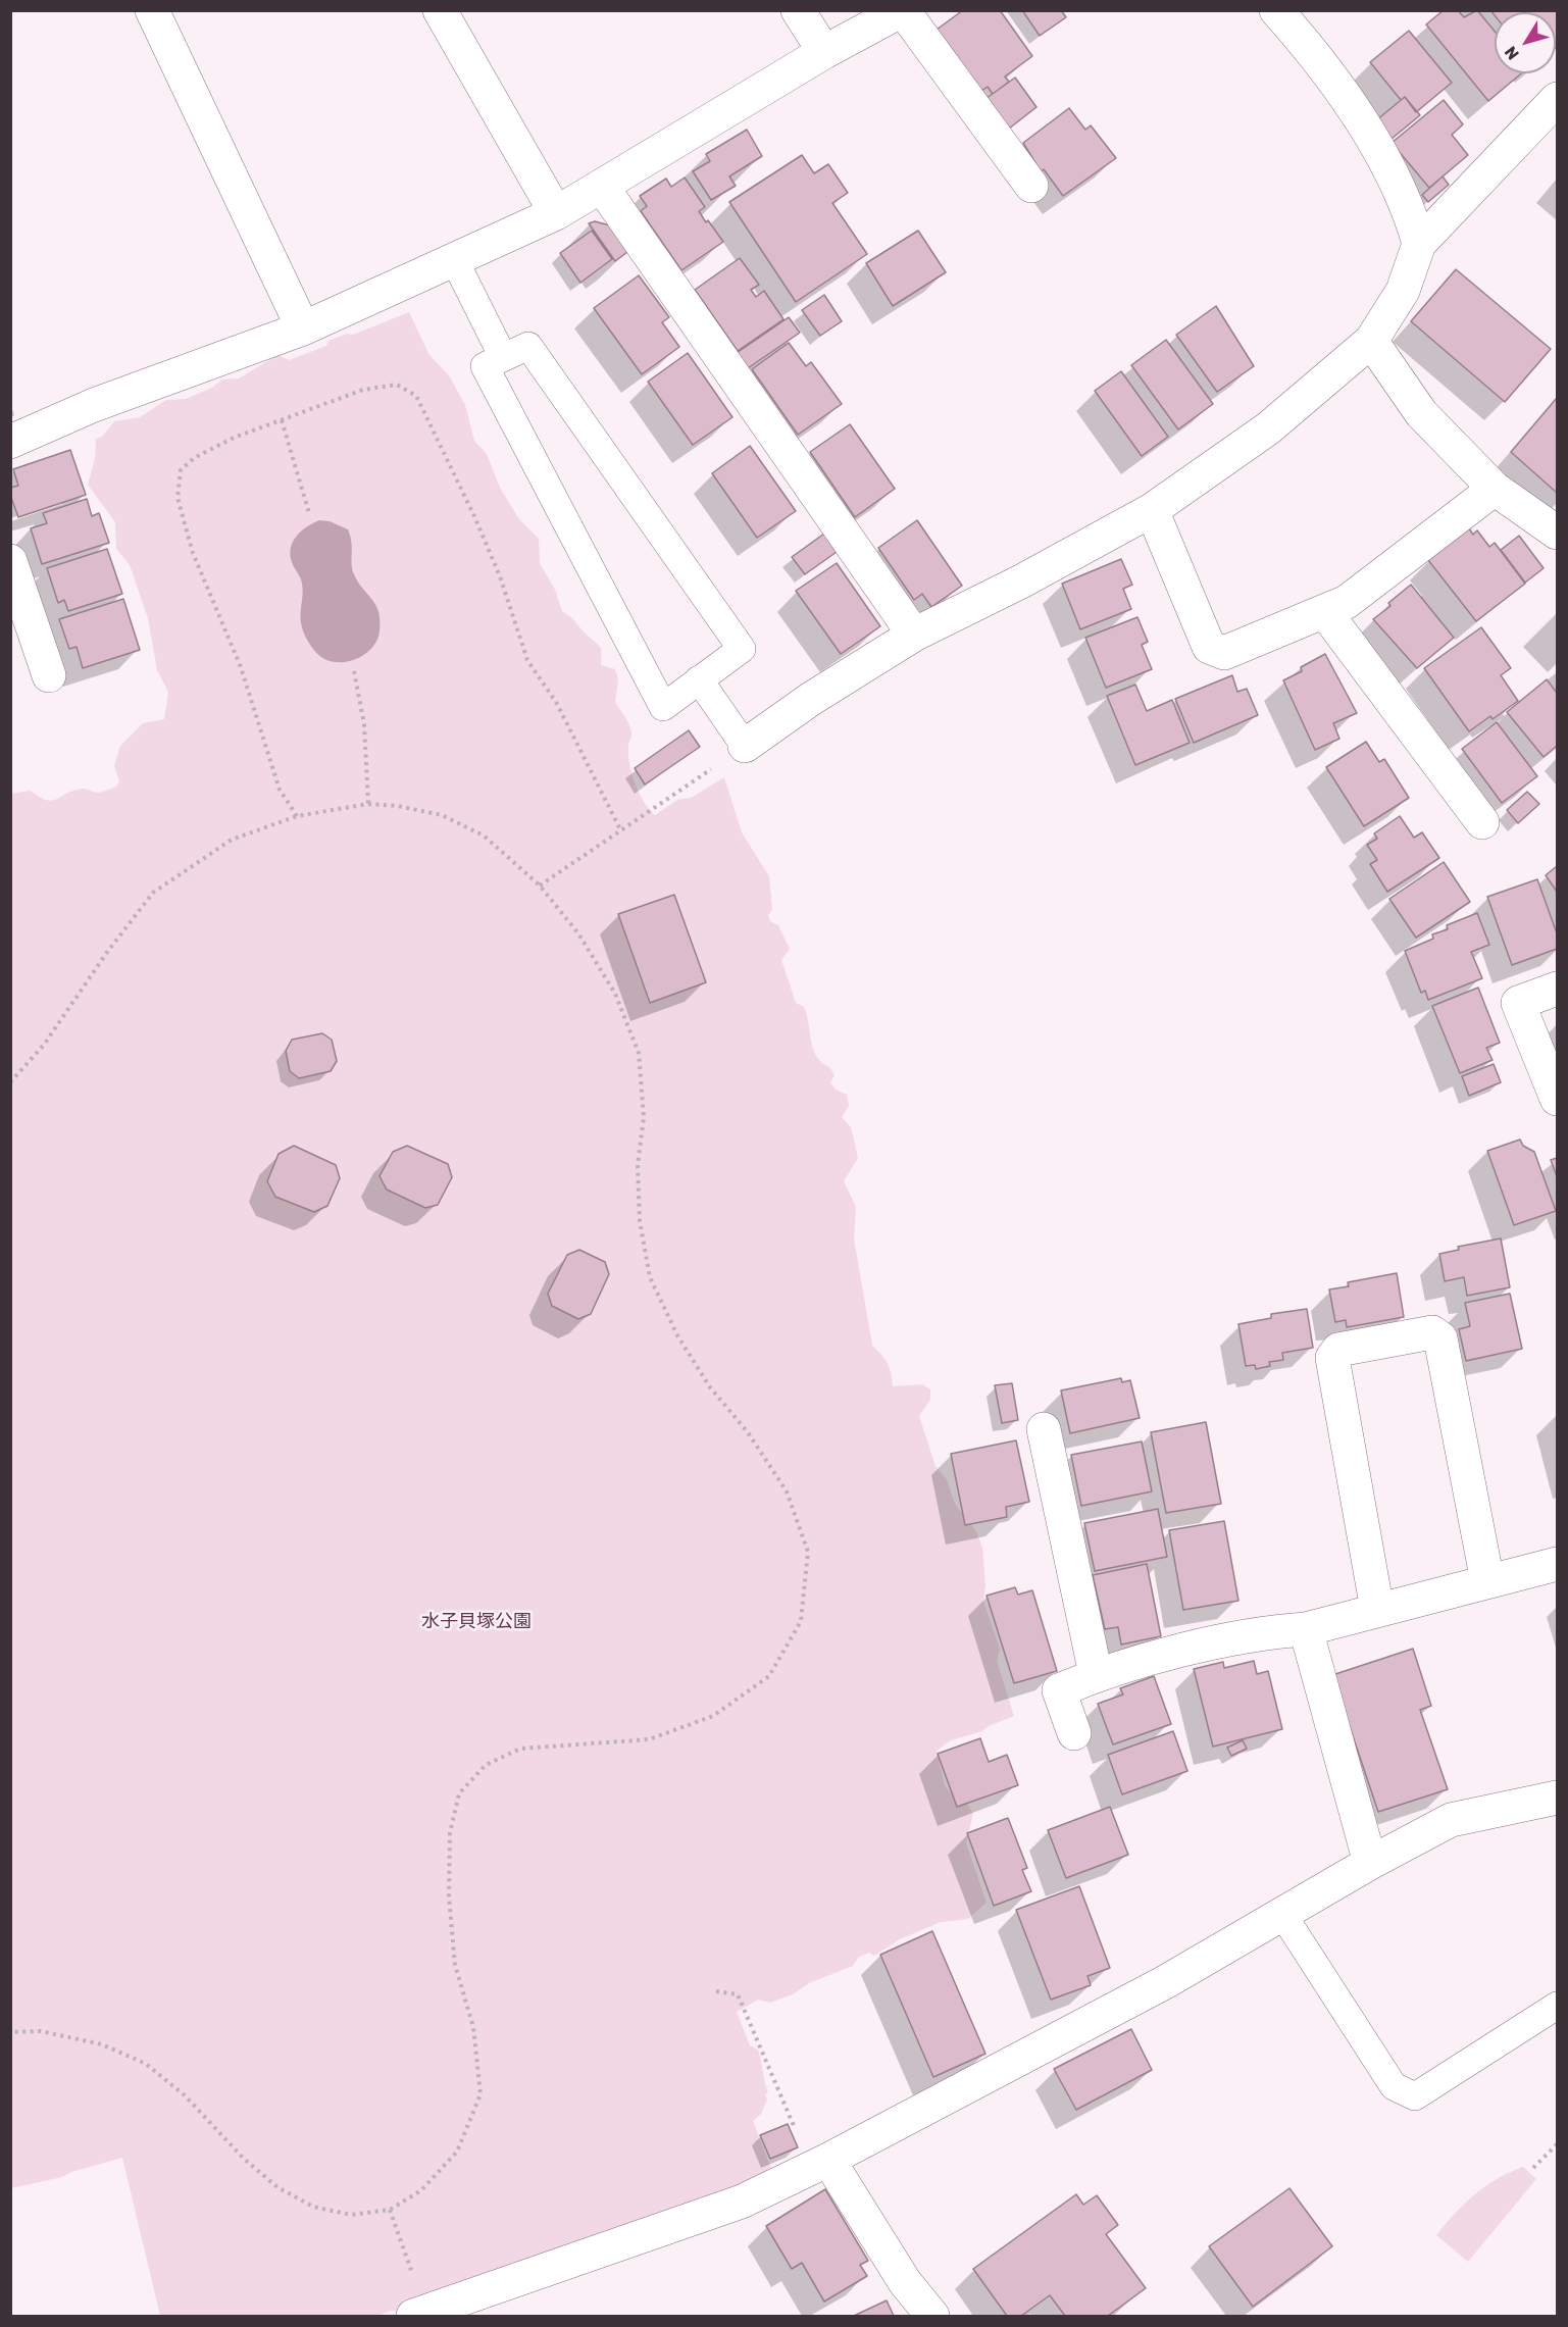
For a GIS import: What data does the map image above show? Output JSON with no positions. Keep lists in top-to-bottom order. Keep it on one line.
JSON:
{"parks":["水子貝塚公園"],"north":"bottom left"}
